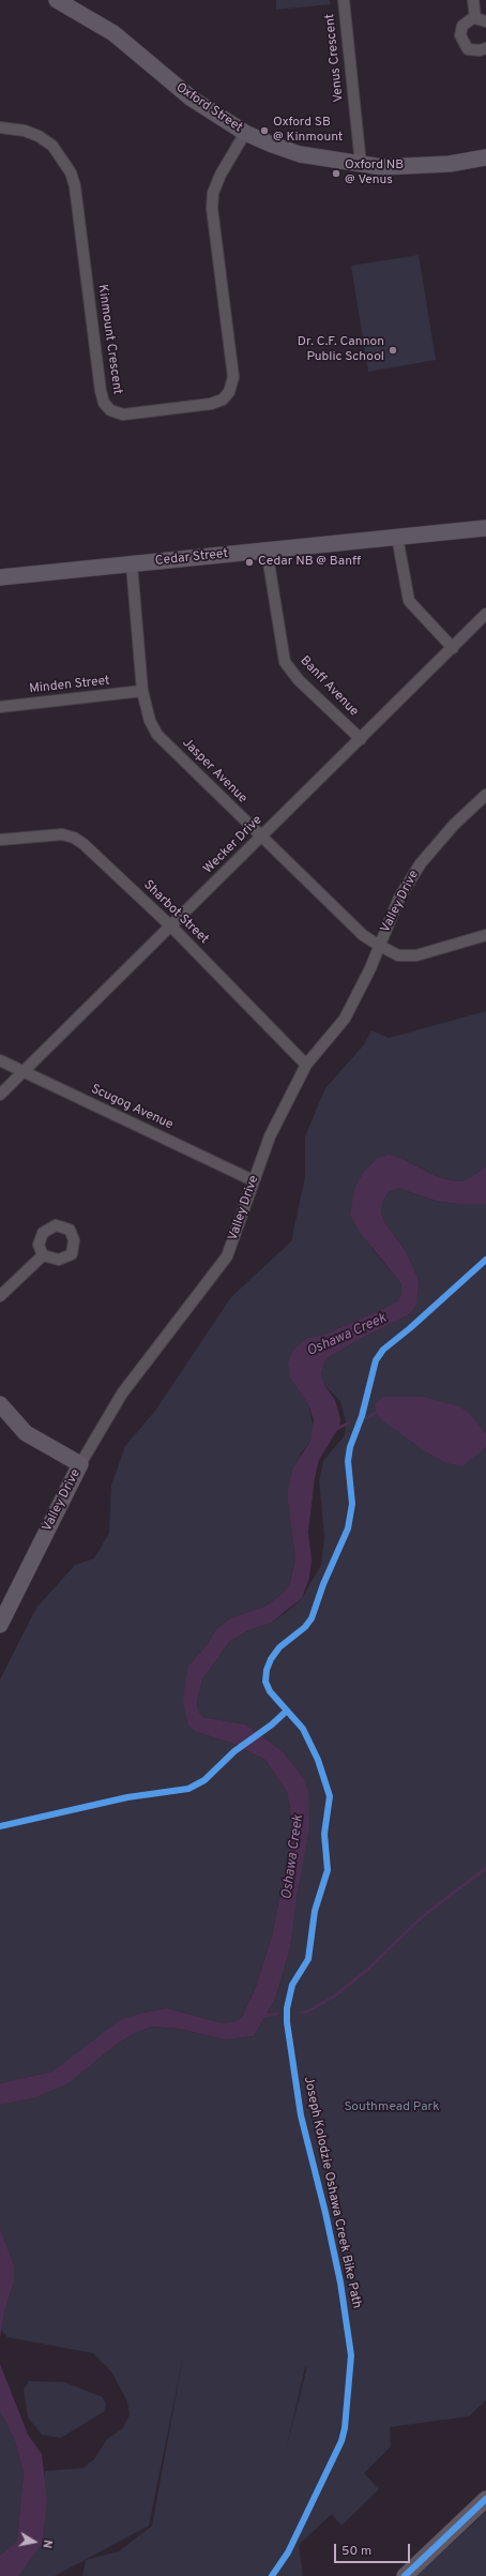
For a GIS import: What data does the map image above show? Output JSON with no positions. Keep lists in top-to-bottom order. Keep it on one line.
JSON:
{"streets":{"street":["Venus Crescent","Oxford Street","Kinmount Crescent","Cedar Street","Minden Street","Banff Avenue","Jasper Avenue","Wecker Drive","Valley Drive","Sharbot Street","Scugog Avenue"],"cycle path":["Joseph Kolodzie Oshawa Creek Bike Path"]},"crossings":[["Venus Crescent","Oxford Street"],["Oxford Street","Kinmount Crescent"],["Cedar Street","Banff Avenue"],["Cedar Street","Jasper Avenue"],["Minden Street","Jasper Avenue"],["Banff Avenue","Wecker Drive"],["Jasper Avenue","Wecker Drive"],["Jasper Avenue","Valley Drive"],["Wecker Drive","Sharbot Street"],["Wecker Drive","Scugog Avenue"],["Valley Drive","Sharbot Street"],["Valley Drive","Scugog Avenue"]],"water":["Oshawa Creek"],"parks":["Southmead Park"],"places":["Oxford SB @ Kinmount","Oxford NB @ Venus","Dr. C.F. Cannon Public School","Cedar NB @ Banff"],"scale_bar":"50 m","north":"right"}
